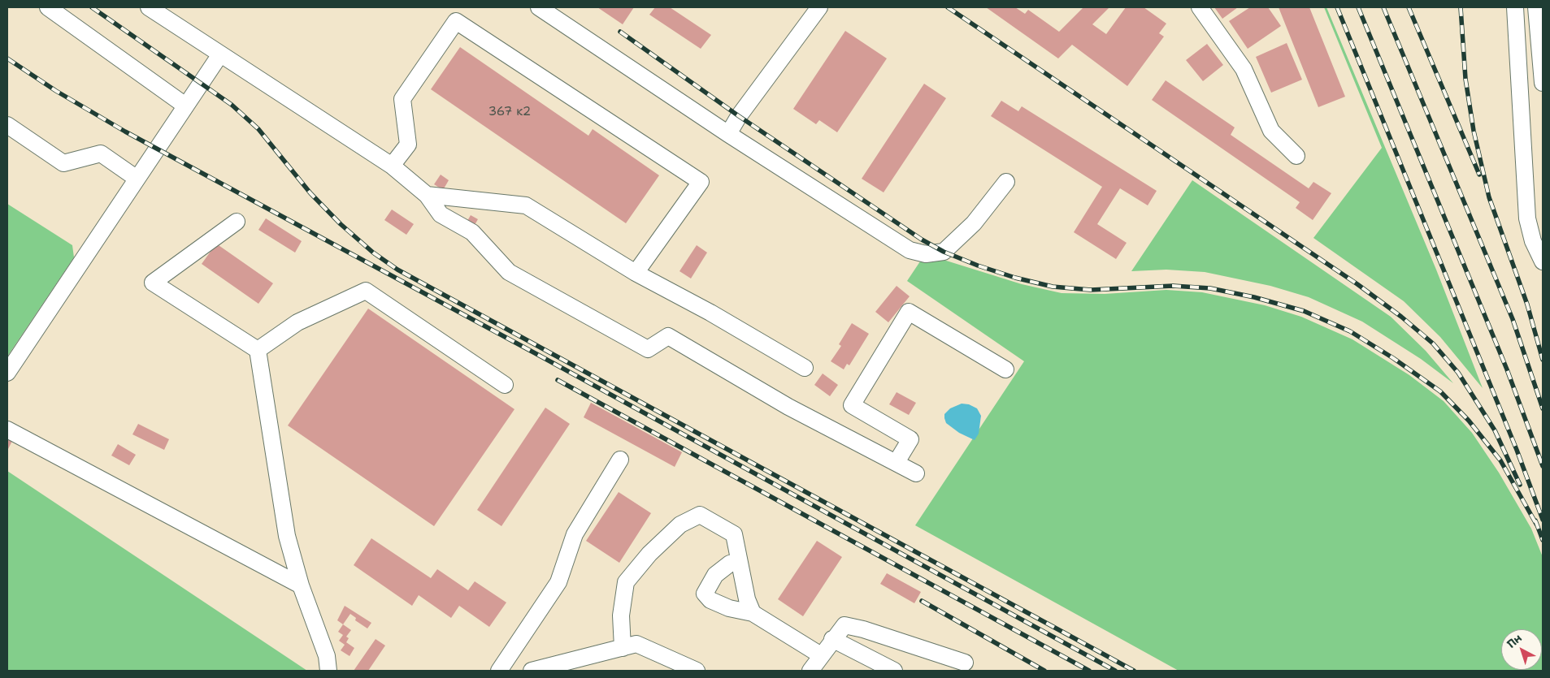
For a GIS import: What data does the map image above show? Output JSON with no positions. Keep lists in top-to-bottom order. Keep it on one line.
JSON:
{"house_numbers":["367 к2"],"north":"top left"}
